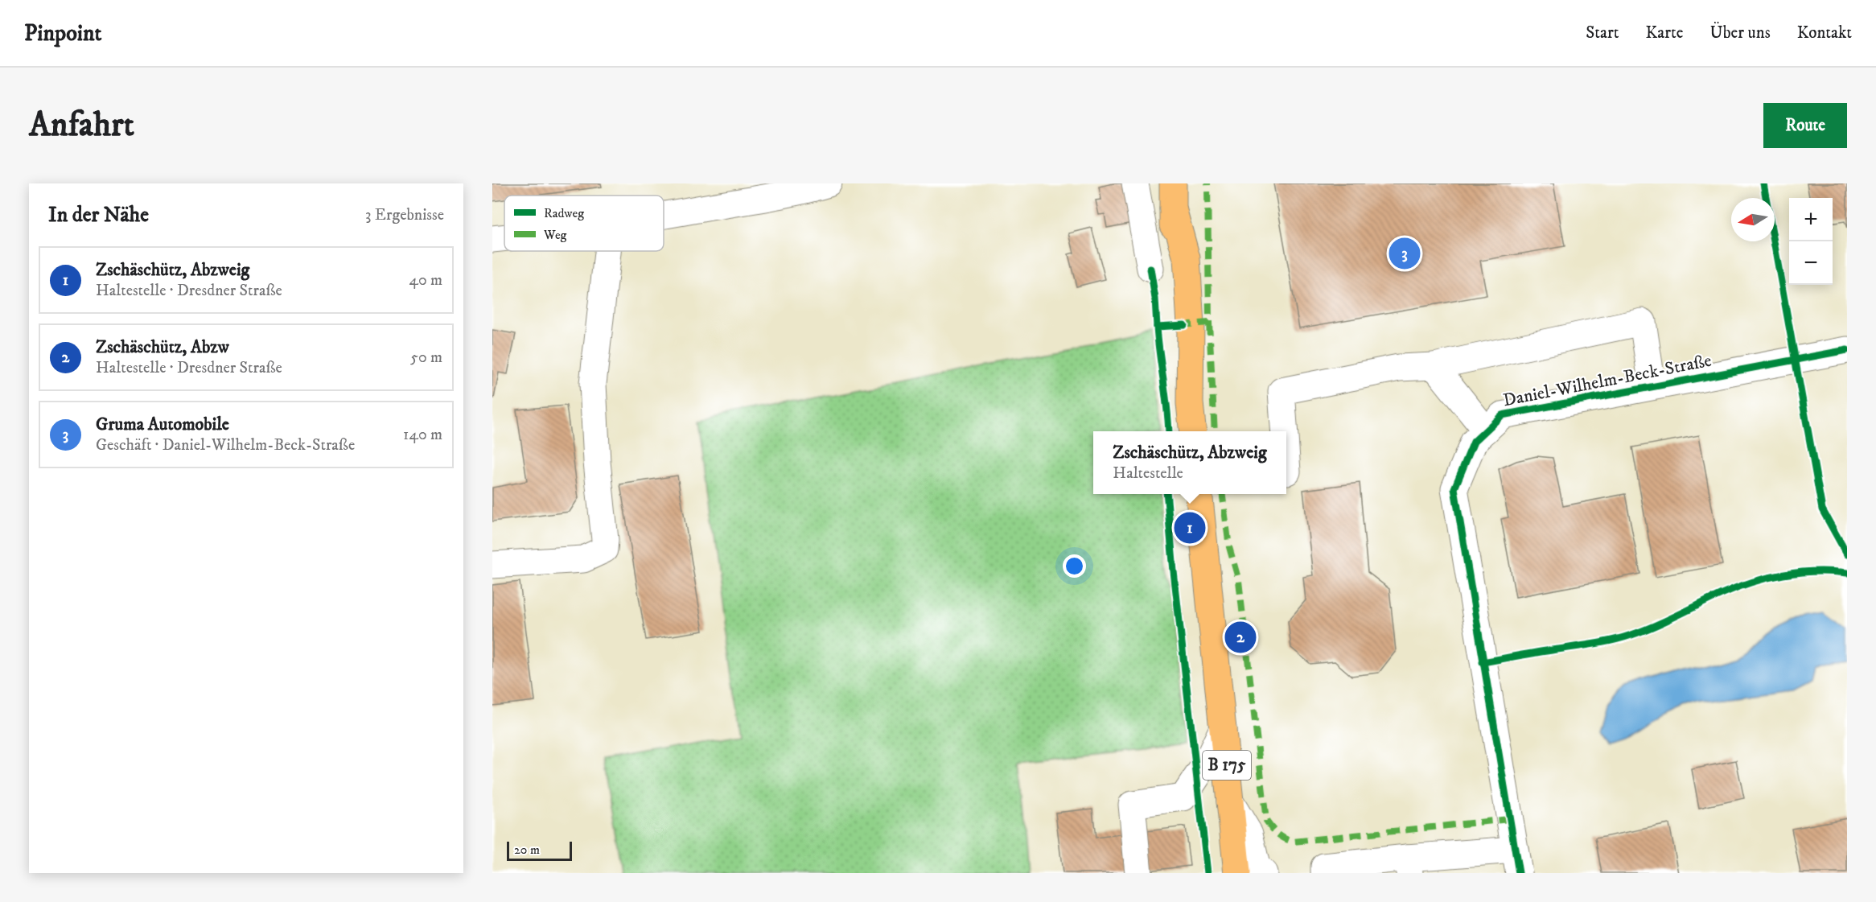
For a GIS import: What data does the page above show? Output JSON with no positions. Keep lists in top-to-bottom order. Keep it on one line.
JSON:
{"streets":{"main road":["B 175"],"street":["Daniel-Wilhelm-Beck-Straße"]},"legend":["Radweg","Weg"],"scale_bar":"20 m","north":"left","page":{"header":"Pinpoint","nav":["Start","Karte","Über uns","Kontakt"],"buttons":"Route","title":"Anfahrt","heading":["In der Nähe","3 Ergebnisse"],"map_buttons":["+","−"],"pins":["3","1","2"],"list":[{"mark":"1","name":"Zschäschütz, Abzweig","note":"Haltestelle · Dresdner Straße","value":"40 m"},{"mark":"2","name":"Zschäschütz, Abzw","note":"Haltestelle · Dresdner Straße","value":"50 m"},{"mark":"3","name":"Gruma Automobile","note":"Geschäft · Daniel-Wilhelm-Beck-Straße","value":"140 m"}],"popup":["Zschäschütz, Abzweig","Haltestelle"],"scale":"20 m"}}
